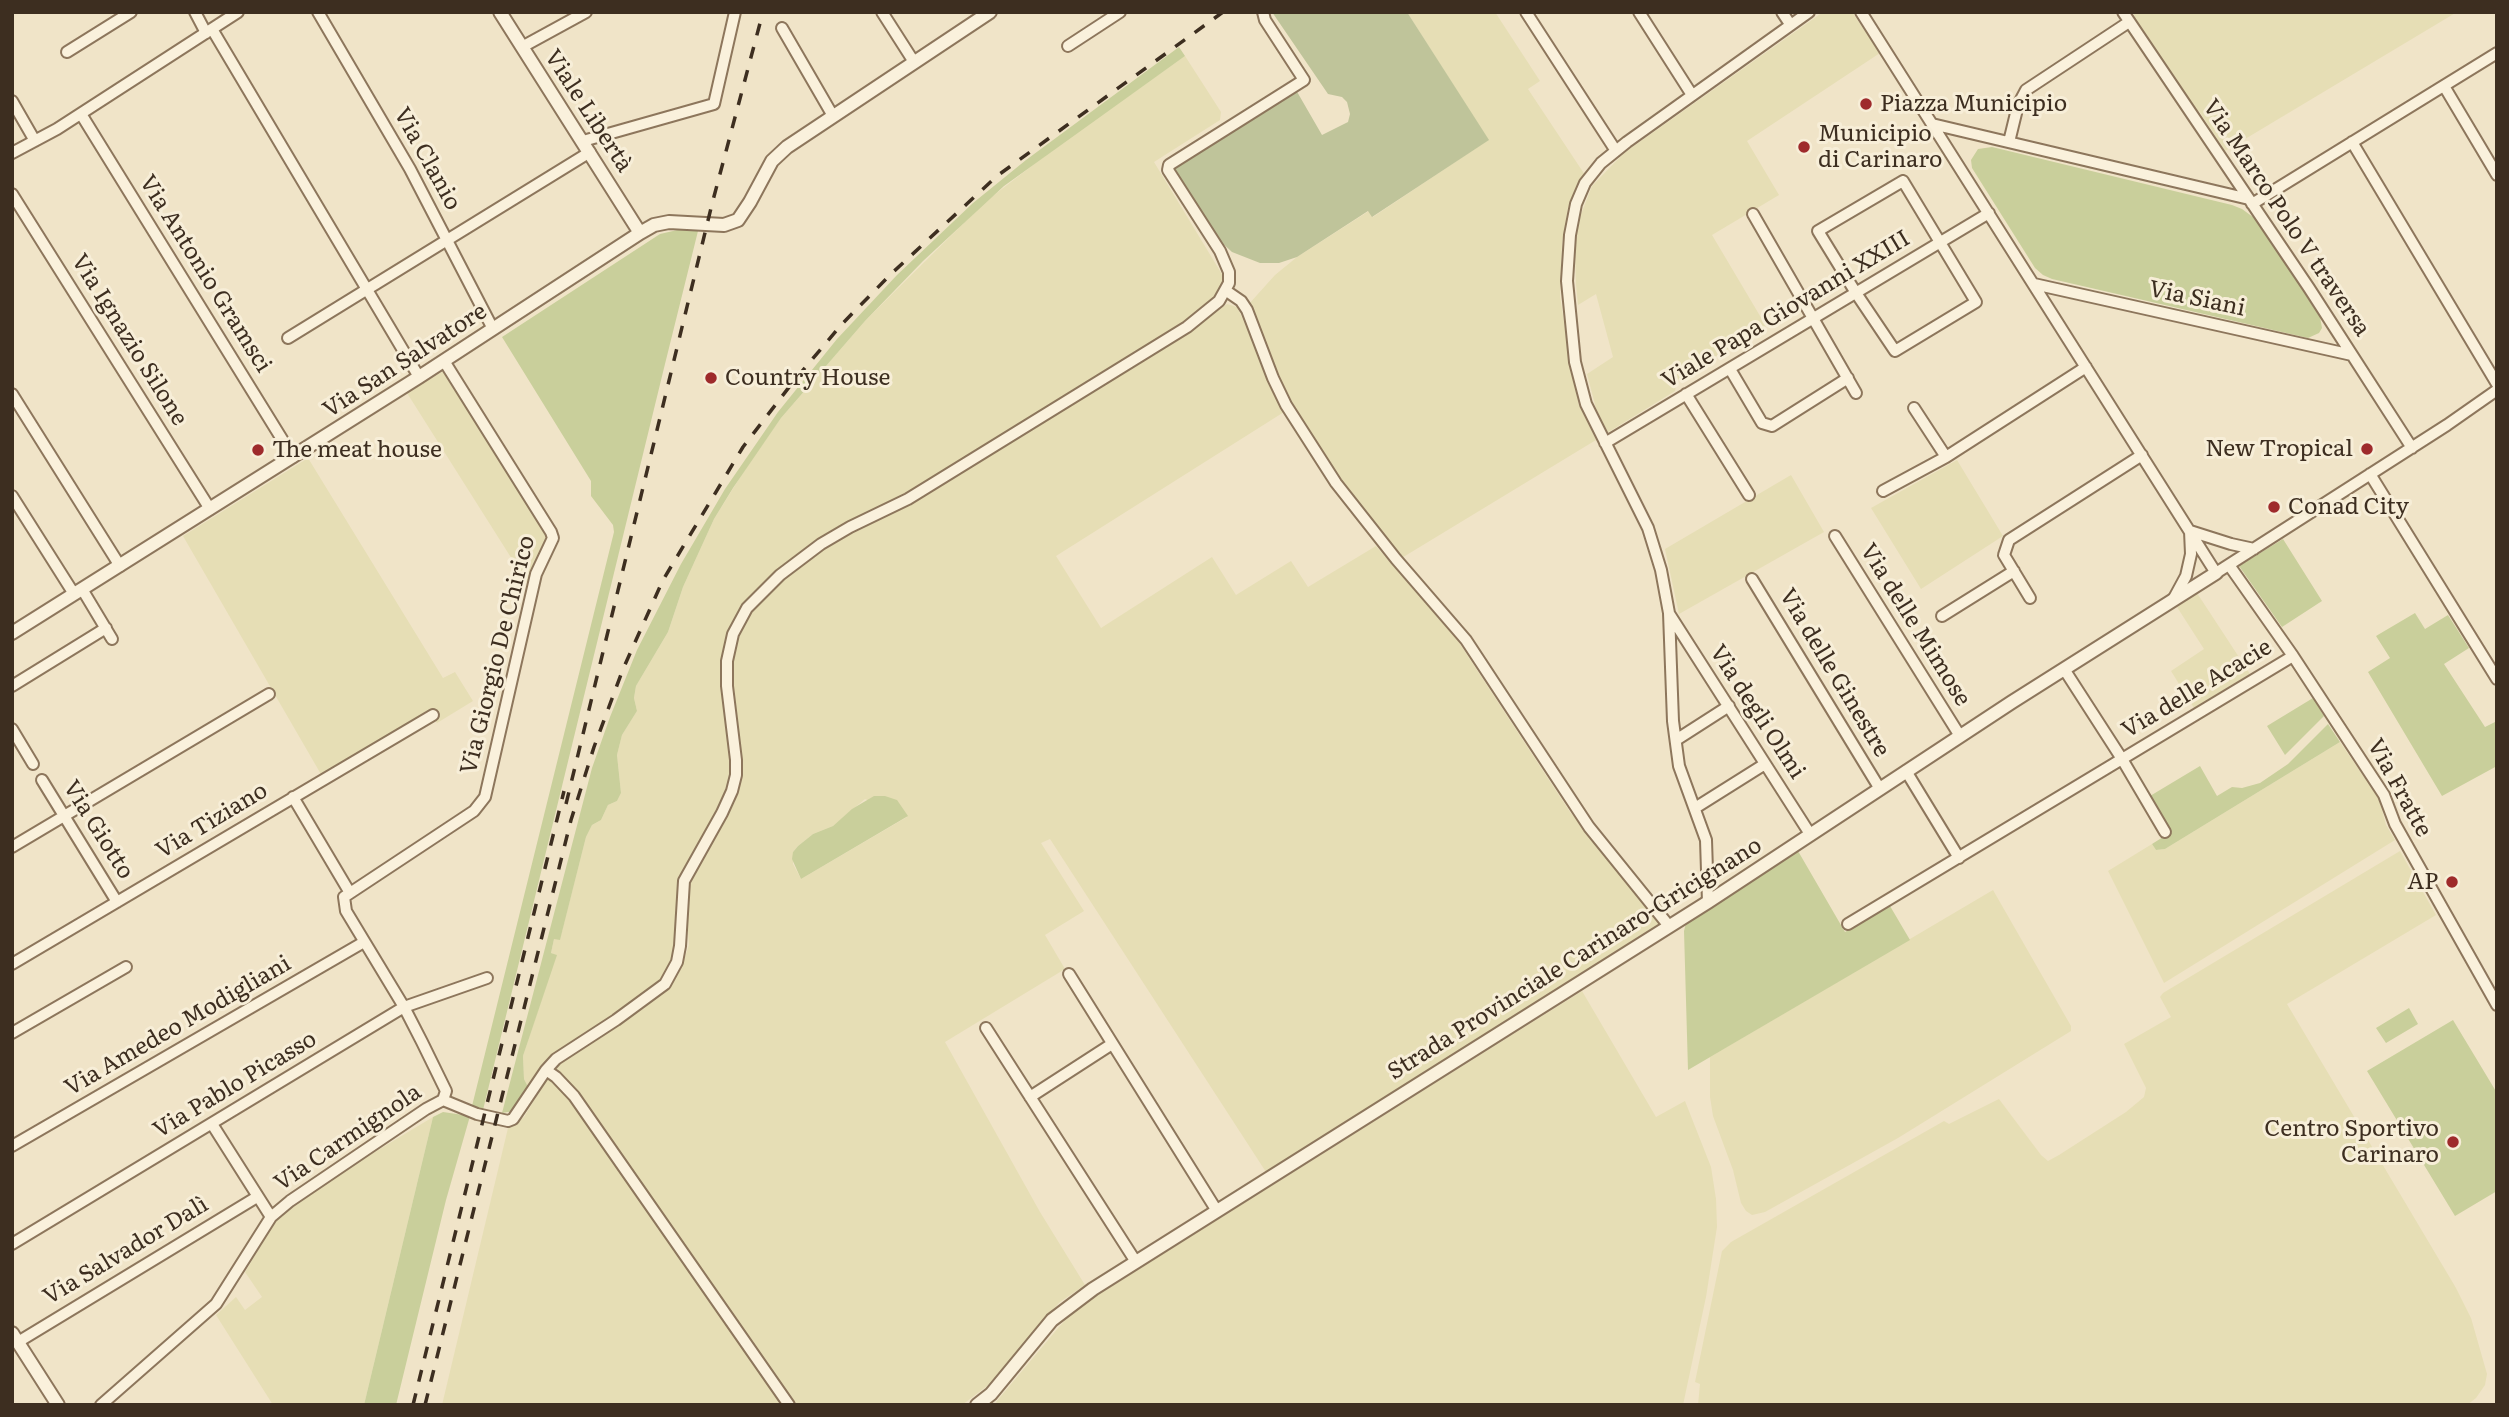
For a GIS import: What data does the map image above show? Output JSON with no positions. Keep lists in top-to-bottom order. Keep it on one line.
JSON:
{"streets":{"street":["Viale Libertà","Via Clanio","Via Marco Polo V traversa","Via Antonio Gramsci","Via Siani","Viale Papa Giovanni XXIII","Via Ignazio Silone","Via San Salvatore","Via delle Mimose","Via Giorgio De Chirico","Via delle Ginestre","Via delle Acacie","Via degli Olmi","Via Fratte","Via Tiziano","Via Giotto","Strada Provinciale Carinaro-Gricignano","Via Amedeo Modigliani","Via Pablo Picasso","Via Carmignola","Via Salvador Dalì"]},"crossings":[["Viale Libertà","Via San Salvatore"],["Via Clanio","Via San Salvatore"],["Via Marco Polo V traversa","Via Siani"],["Via Antonio Gramsci","Via San Salvatore"],["Via Ignazio Silone","Via San Salvatore"],["Via San Salvatore","Via Giorgio De Chirico"],["Via delle Mimose","Strada Provinciale Carinaro-Gricignano"],["Via delle Ginestre","Strada Provinciale Carinaro-Gricignano"],["Via delle Acacie","Via Fratte"],["Via degli Olmi","Strada Provinciale Carinaro-Gricignano"],["Via Tiziano","Via Giotto"]],"places":["Piazza Municipio","Municipio di Carinaro","Country House","New Tropical","The meat house","Conad City","AP","Centro Sportivo Carinaro"]}
